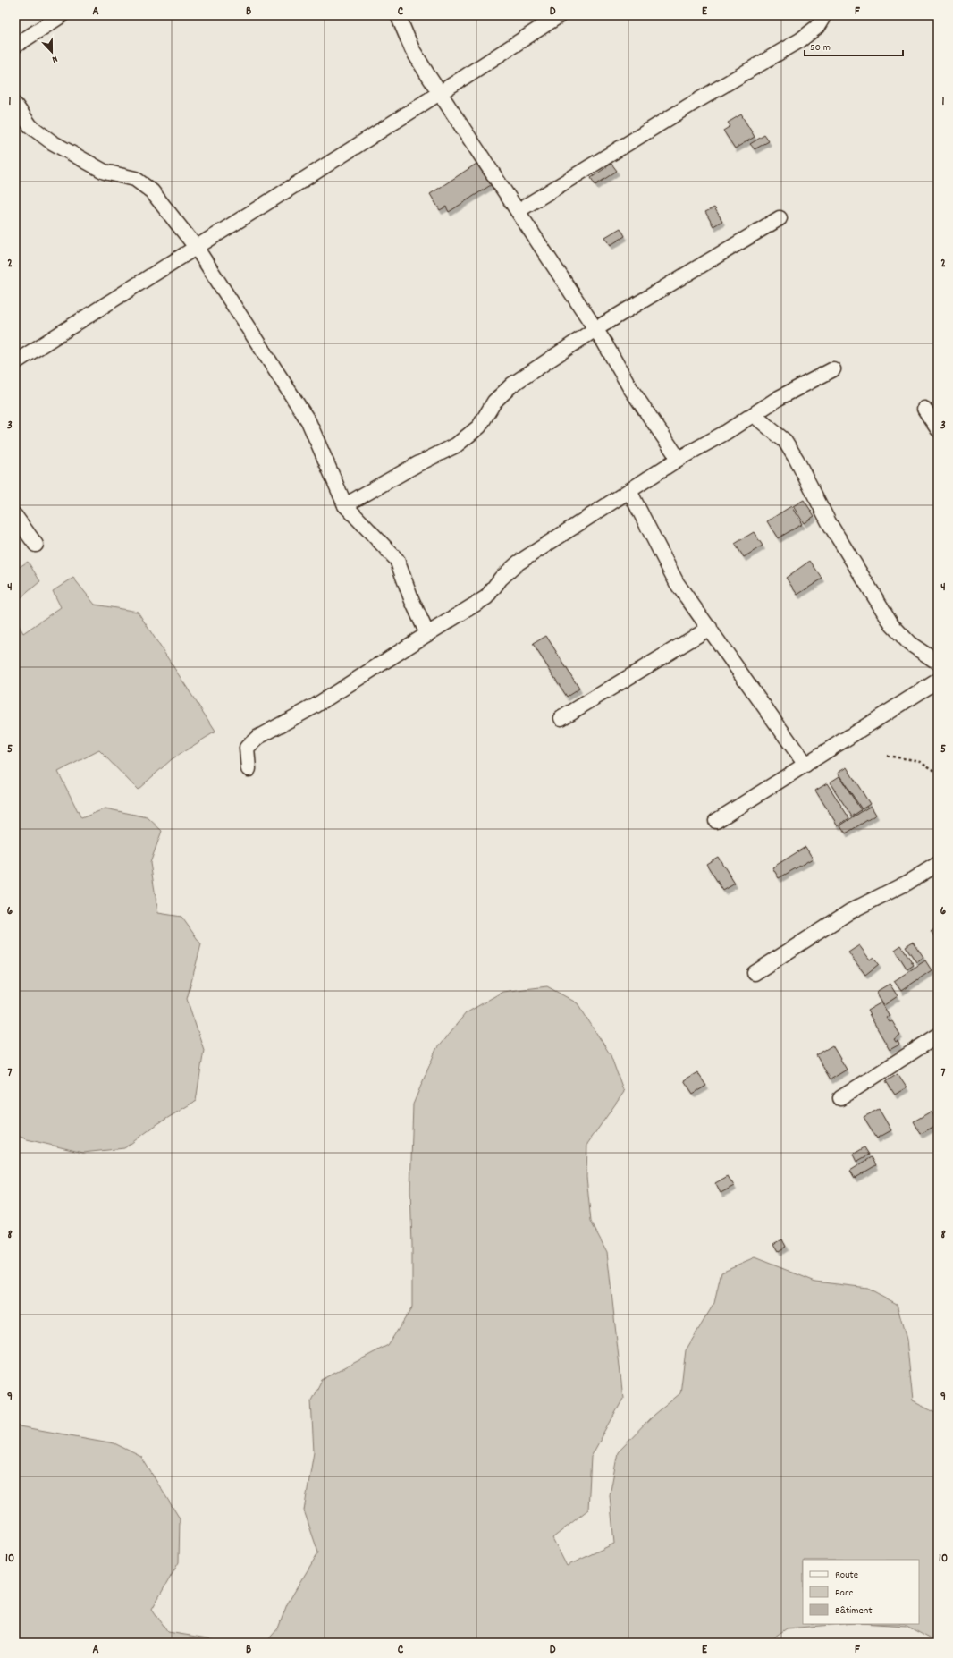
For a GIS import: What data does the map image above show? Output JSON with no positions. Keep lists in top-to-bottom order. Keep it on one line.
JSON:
{"legend":["Route","Parc","Bâtiment"],"scale_bar":"50 m","north":"bottom","grid":{"columns":["A","B","C","D","E","F"],"rows":["1","2","3","4","5","6","7","8","9","10"]}}
